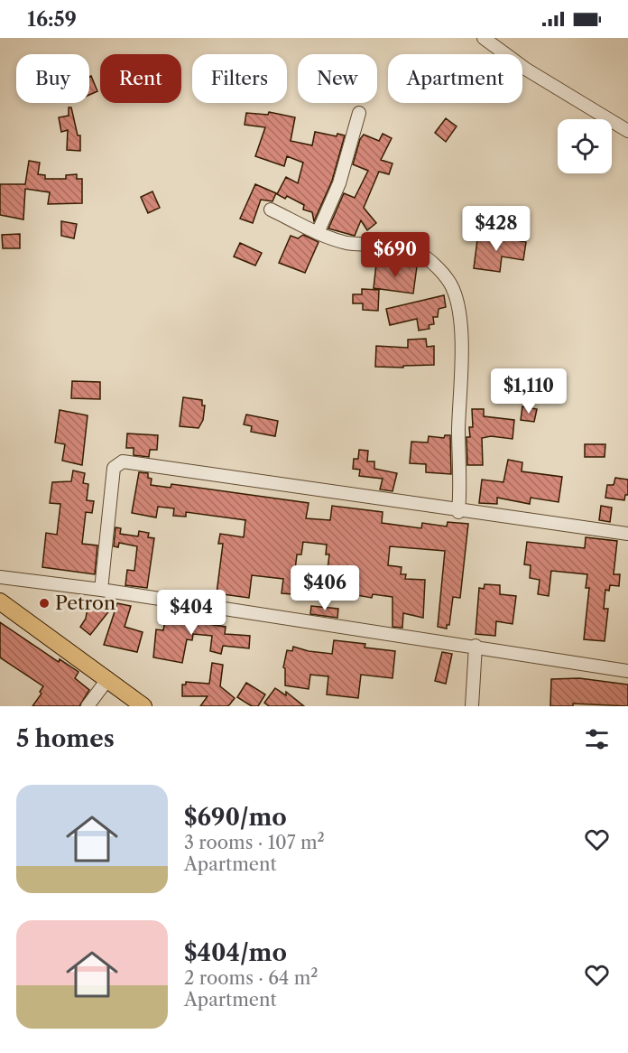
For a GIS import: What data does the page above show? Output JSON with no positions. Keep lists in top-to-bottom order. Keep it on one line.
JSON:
{"places":["Petron"],"page":{"status":"16:59","chip":["Buy","Rent","Filters","New","Apartment"],"price":["$428","$690","$1,110","$406","$404"],"heading":"5 homes","list":[{"name":"$690/mo","note":"3 rooms · 107 m² · Apartment"},{"name":"$404/mo","note":"2 rooms · 64 m² · Apartment"}]}}
